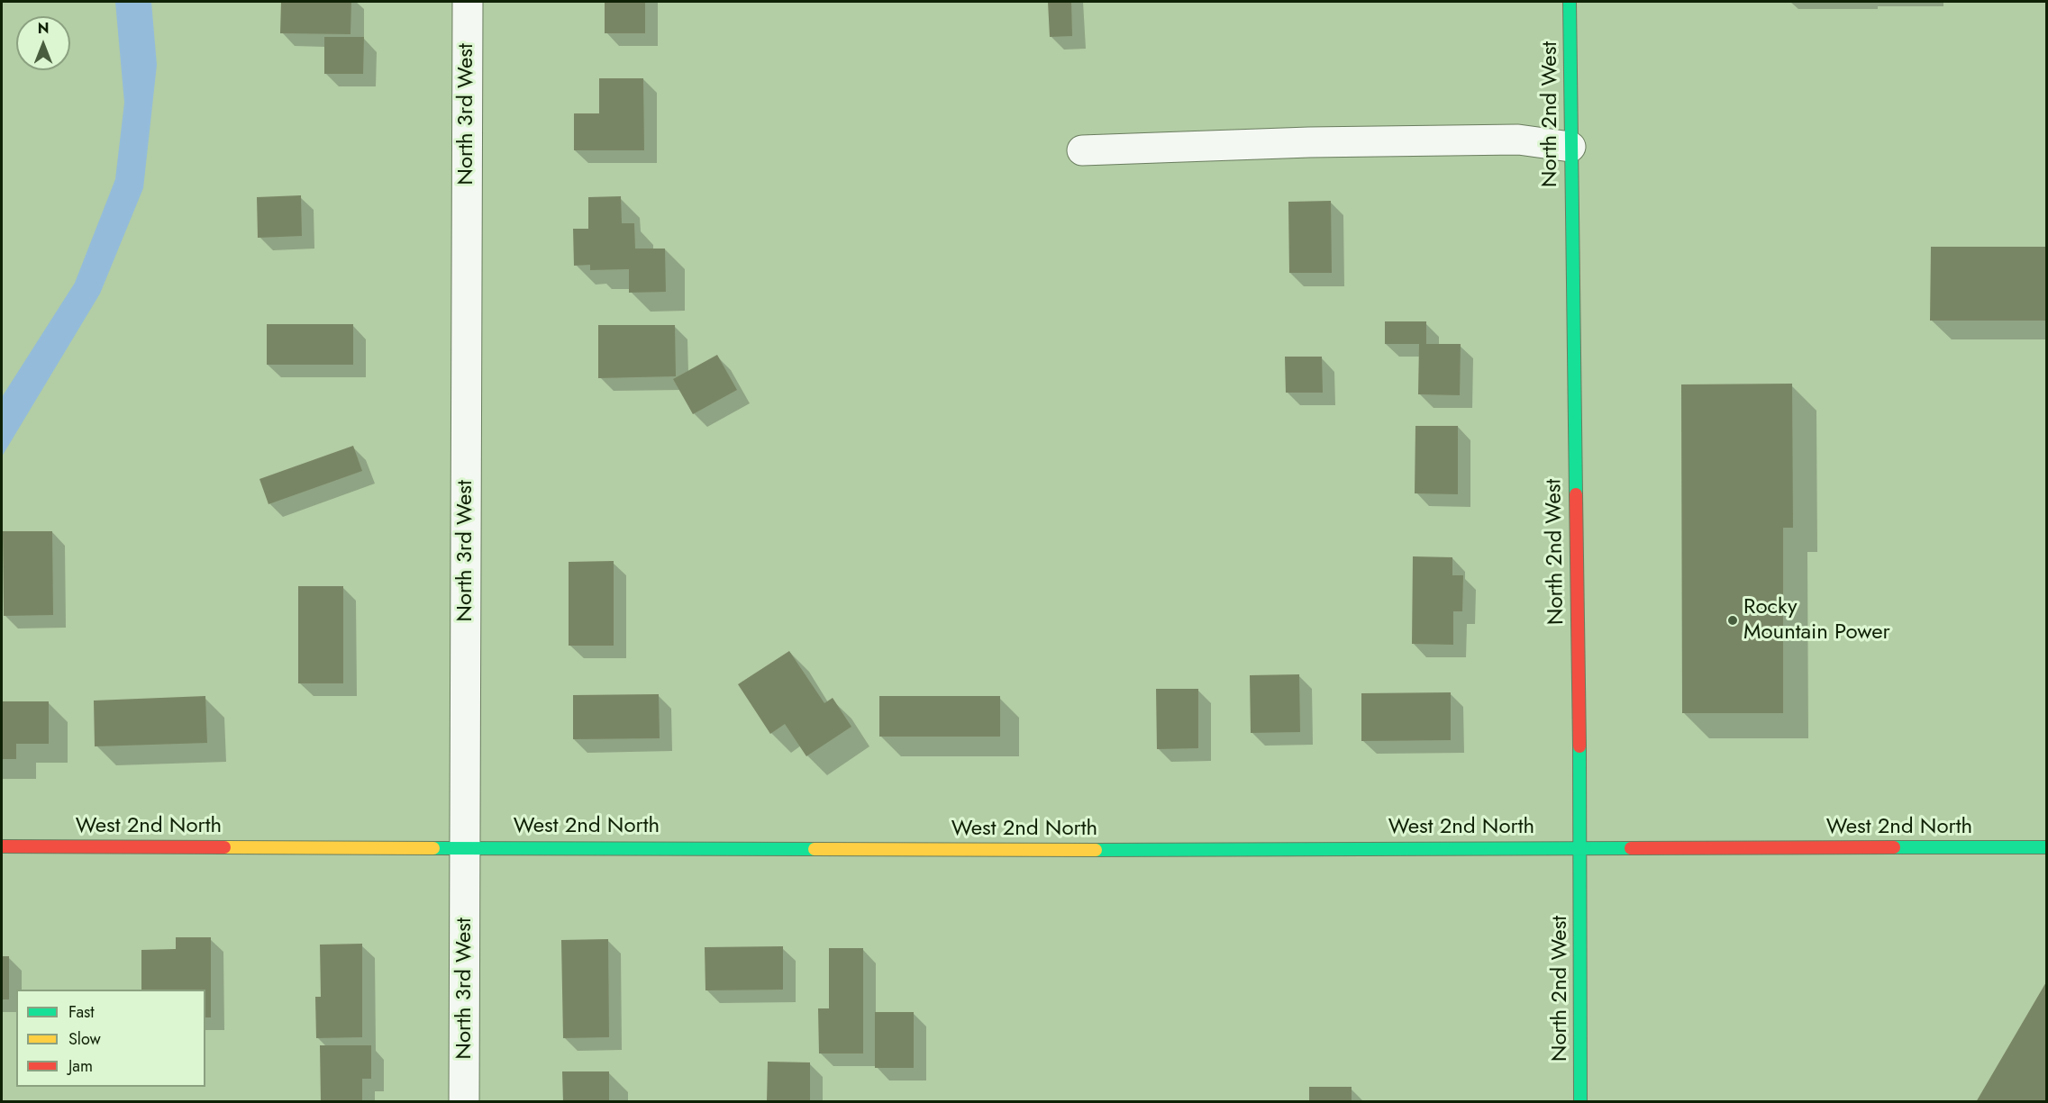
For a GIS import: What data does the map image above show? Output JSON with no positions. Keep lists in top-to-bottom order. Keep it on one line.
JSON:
{"streets":{"street":["North 3rd West","North 2nd West","West 2nd North"]},"crossings":[["North 3rd West","West 2nd North"],["North 2nd West","West 2nd North"]],"places":["Rocky Mountain Power"],"legend":["Fast","Slow","Jam"],"north":"top"}
